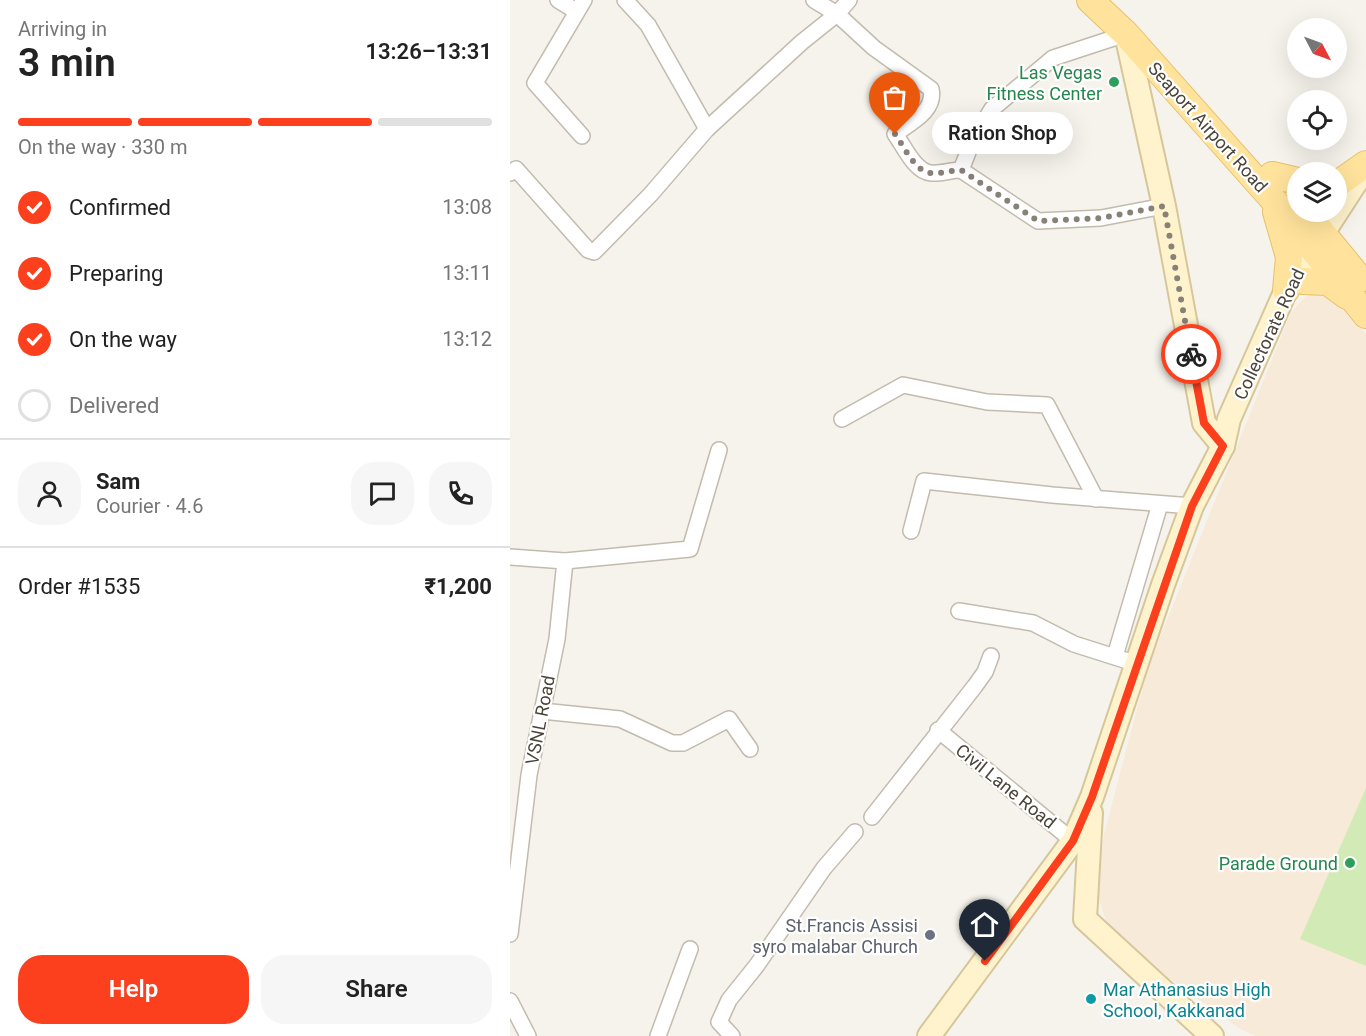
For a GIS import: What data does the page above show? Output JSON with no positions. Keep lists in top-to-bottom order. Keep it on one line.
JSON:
{"streets":{"main road":["Seaport Airport Road"],"street":["VSNL Road","Civil Lane Road"]},"places":["Las Vegas Fitness Center","Ration Shop","Parade Ground","St.Francis Assisi syro malabar Church","Mar Athanasius High School, Kakkanad"],"north":"bottom right","page":{"heading":["3 min","Arriving in","13:26–13:31"],"panel":["Sam","Courier · 4.6","Order #1535","₹1,200"],"bar":"On the way · 330 m","bubble":"Ration Shop","list":[["Confirmed","13:08"],["Preparing","13:11"],["On the way","13:12"],"Delivered"],"buttons":["Help","Share"]}}
